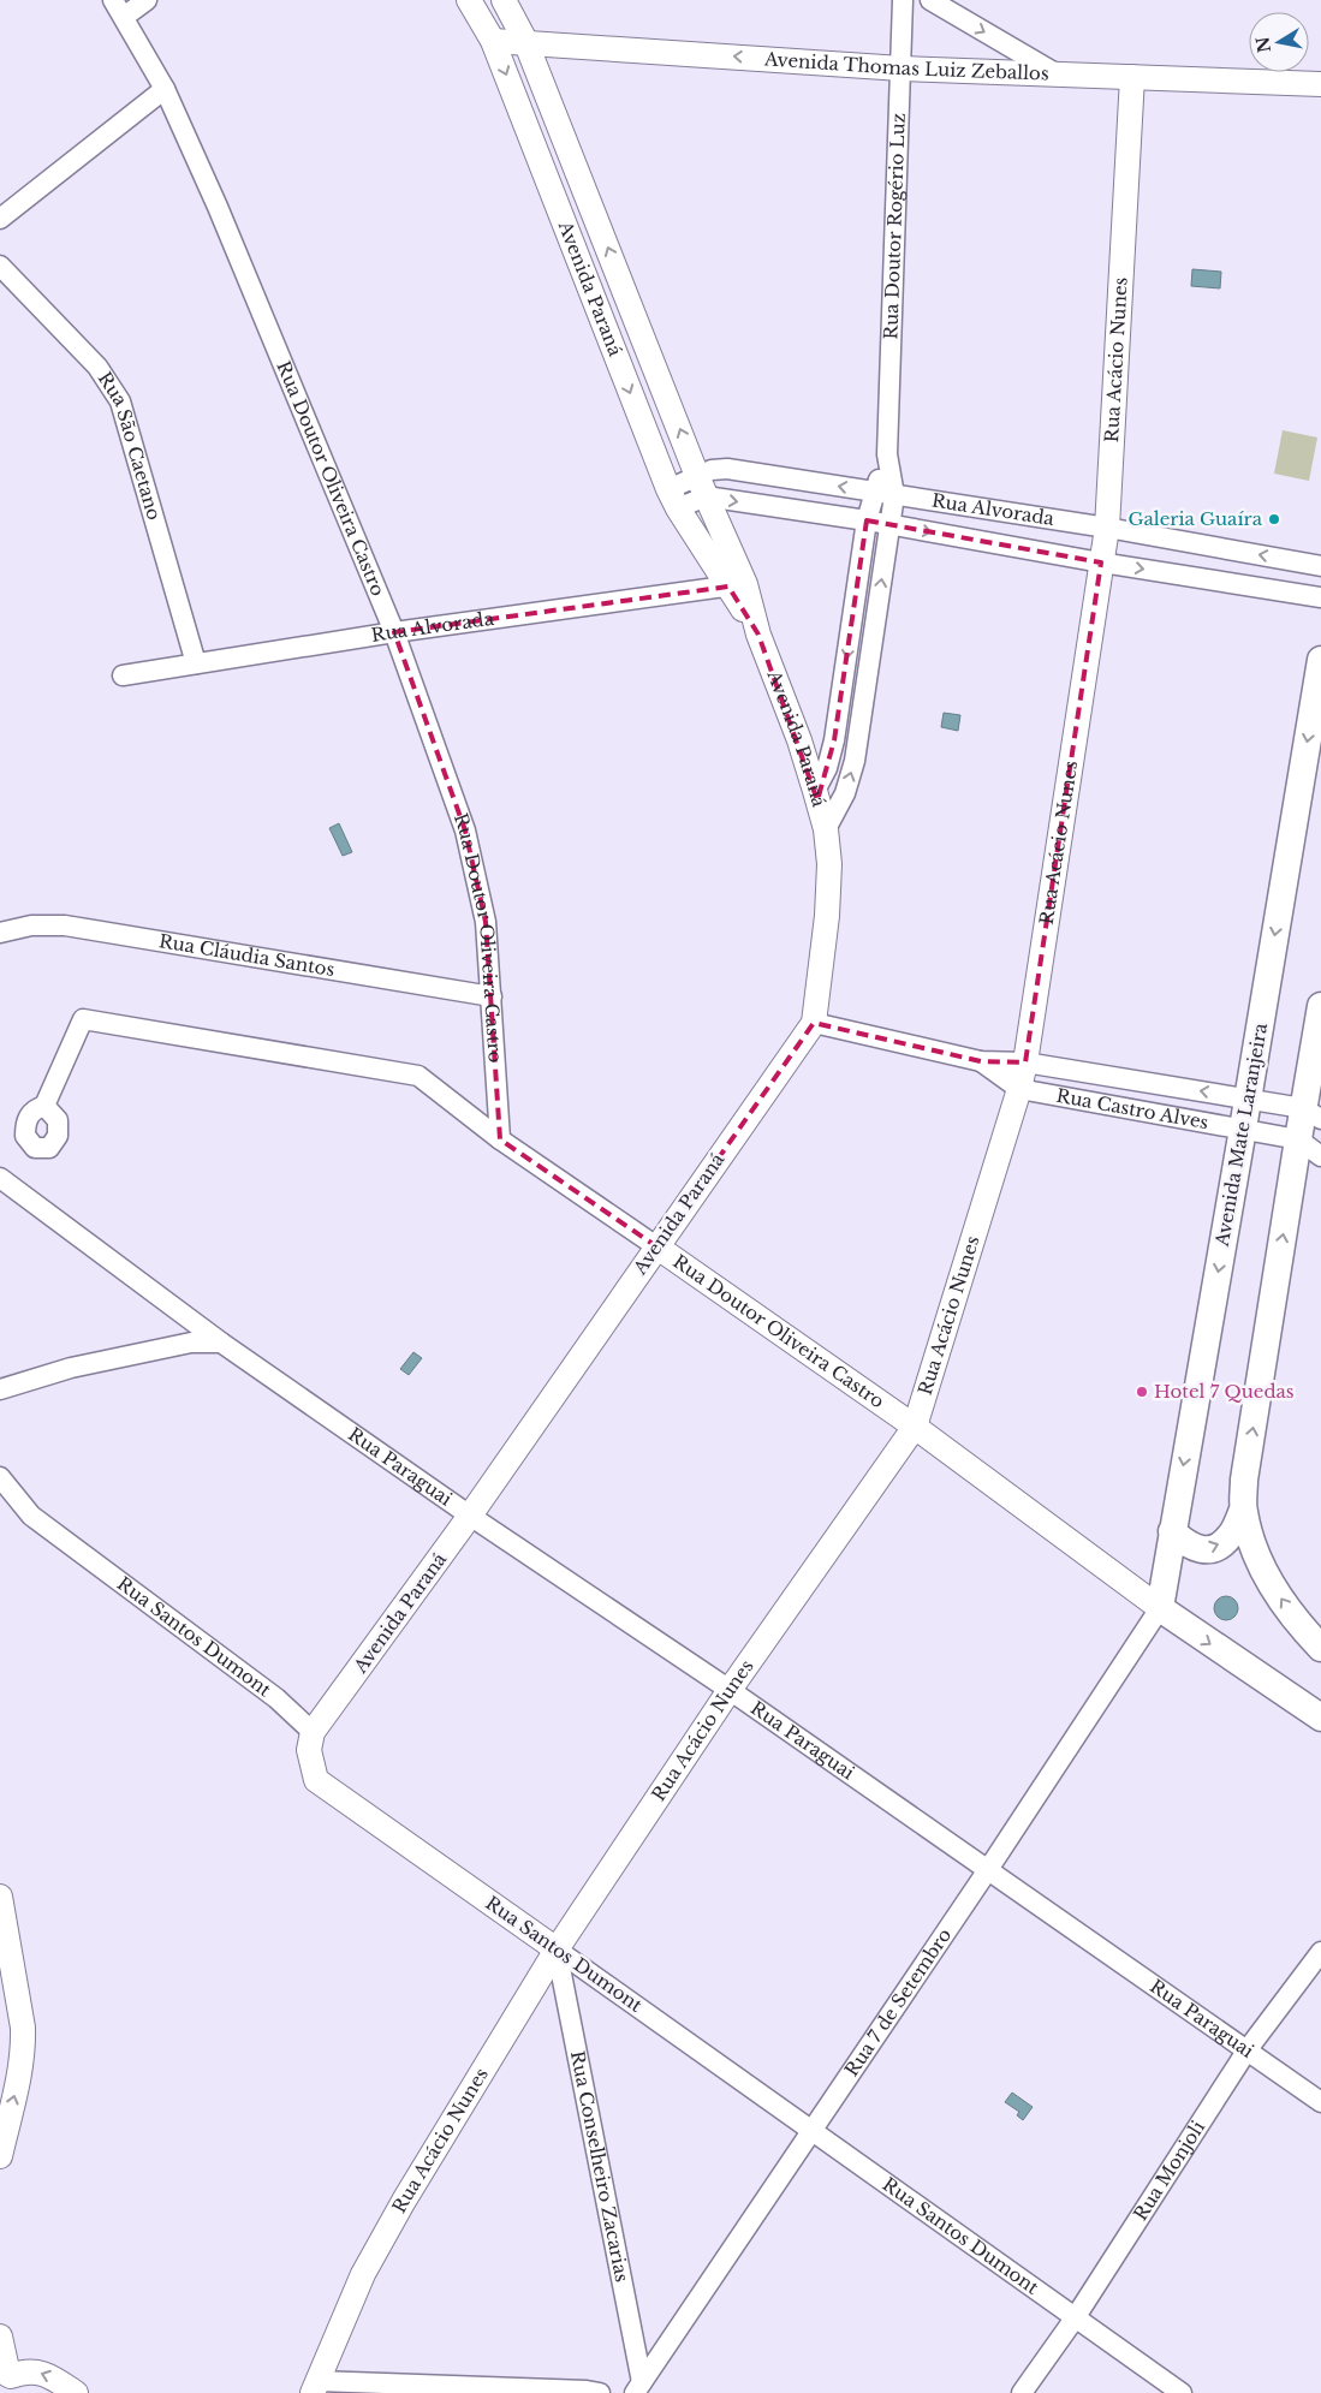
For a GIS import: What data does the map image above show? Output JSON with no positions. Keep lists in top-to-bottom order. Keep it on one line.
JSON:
{"streets":{"main road":["Avenida Mate Laranjeira"],"street":["Avenida Thomas Luiz Zeballos","Rua Doutor Rogério Luz","Avenida Paraná","Rua Acácio Nunes","Rua São Caetano","Rua Doutor Oliveira Castro","Rua Alvorada","Rua Cláudia Santos","Rua Castro Alves","Rua Paraguai","Rua Santos Dumont","Rua 7 de Setembro","Rua Conselheiro Zacarias","Rua Monjoli"]},"crossings":[["Avenida Thomas Luiz Zeballos","Rua Doutor Rogério Luz"],["Avenida Thomas Luiz Zeballos","Avenida Paraná"],["Avenida Thomas Luiz Zeballos","Rua Acácio Nunes"],["Rua Doutor Rogério Luz","Avenida Paraná"],["Rua Doutor Rogério Luz","Rua Alvorada"],["Avenida Paraná","Rua Doutor Oliveira Castro"],["Avenida Paraná","Rua Alvorada"],["Avenida Paraná","Rua Castro Alves"],["Avenida Paraná","Rua Paraguai"],["Avenida Paraná","Rua Santos Dumont"],["Rua Acácio Nunes","Rua Doutor Oliveira Castro"],["Rua Acácio Nunes","Rua Alvorada"],["Rua Acácio Nunes","Rua Castro Alves"],["Rua Acácio Nunes","Rua Paraguai"],["Rua Acácio Nunes","Rua Santos Dumont"],["Rua Acácio Nunes","Rua Conselheiro Zacarias"],["Rua São Caetano","Rua Alvorada"],["Rua Doutor Oliveira Castro","Rua Alvorada"],["Rua Doutor Oliveira Castro","Rua Cláudia Santos"],["Rua Doutor Oliveira Castro","Avenida Mate Laranjeira"],["Rua Doutor Oliveira Castro","Rua 7 de Setembro"],["Rua Castro Alves","Avenida Mate Laranjeira"],["Avenida Mate Laranjeira","Rua 7 de Setembro"],["Rua Paraguai","Rua 7 de Setembro"],["Rua Paraguai","Rua Monjoli"],["Rua Santos Dumont","Rua 7 de Setembro"],["Rua Santos Dumont","Rua Conselheiro Zacarias"],["Rua Santos Dumont","Rua Monjoli"],["Rua 7 de Setembro","Rua Conselheiro Zacarias"]],"one_way":["Avenida Thomas Luiz Zeballos"],"places":["Galeria Guaíra","Hotel 7 Quedas"],"north":"left"}
